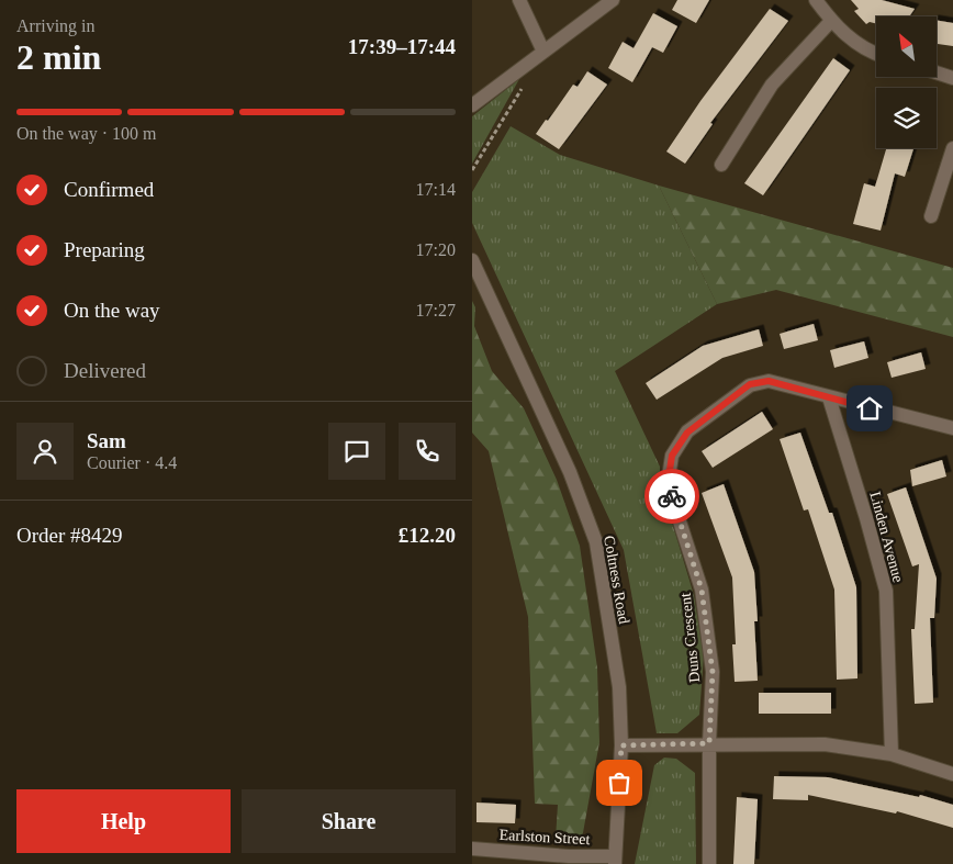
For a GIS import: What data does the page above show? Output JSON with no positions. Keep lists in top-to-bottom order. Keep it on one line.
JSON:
{"streets":{"street":["Linden Avenue","Coltness Road","Duns Crescent","Earlston Street"]},"crossings":[["Linden Avenue","Duns Crescent"],["Coltness Road","Earlston Street"]],"north":"top left","page":{"heading":["2 min","Arriving in","17:39–17:44"],"panel":["Sam","Courier · 4.4","Order #8429","£12.20"],"bar":"On the way · 100 m","list":[["Confirmed","17:14"],["Preparing","17:20"],["On the way","17:27"],"Delivered"],"buttons":["Help","Share"]}}
